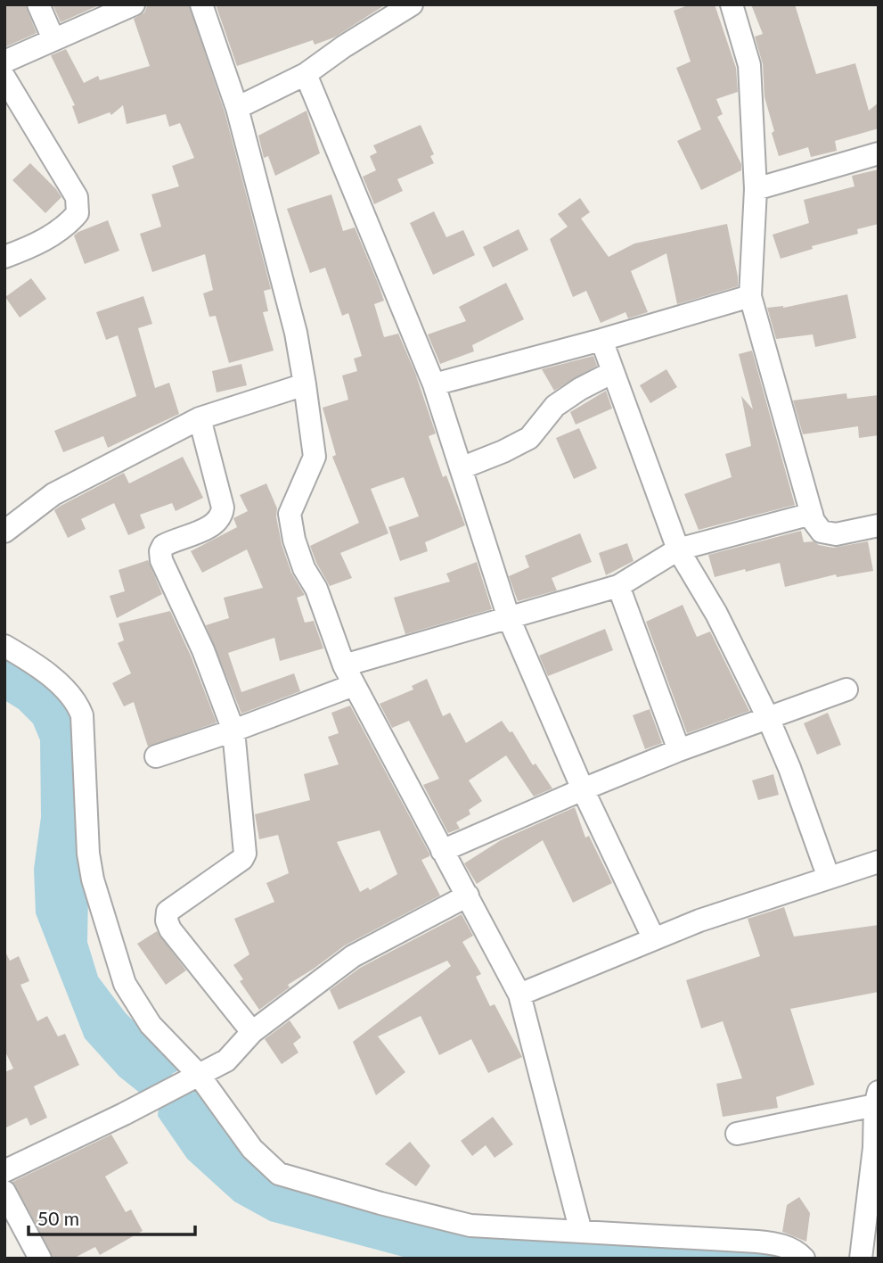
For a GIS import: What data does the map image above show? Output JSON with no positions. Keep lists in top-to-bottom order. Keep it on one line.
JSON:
{"scale_bar":"50 m"}
